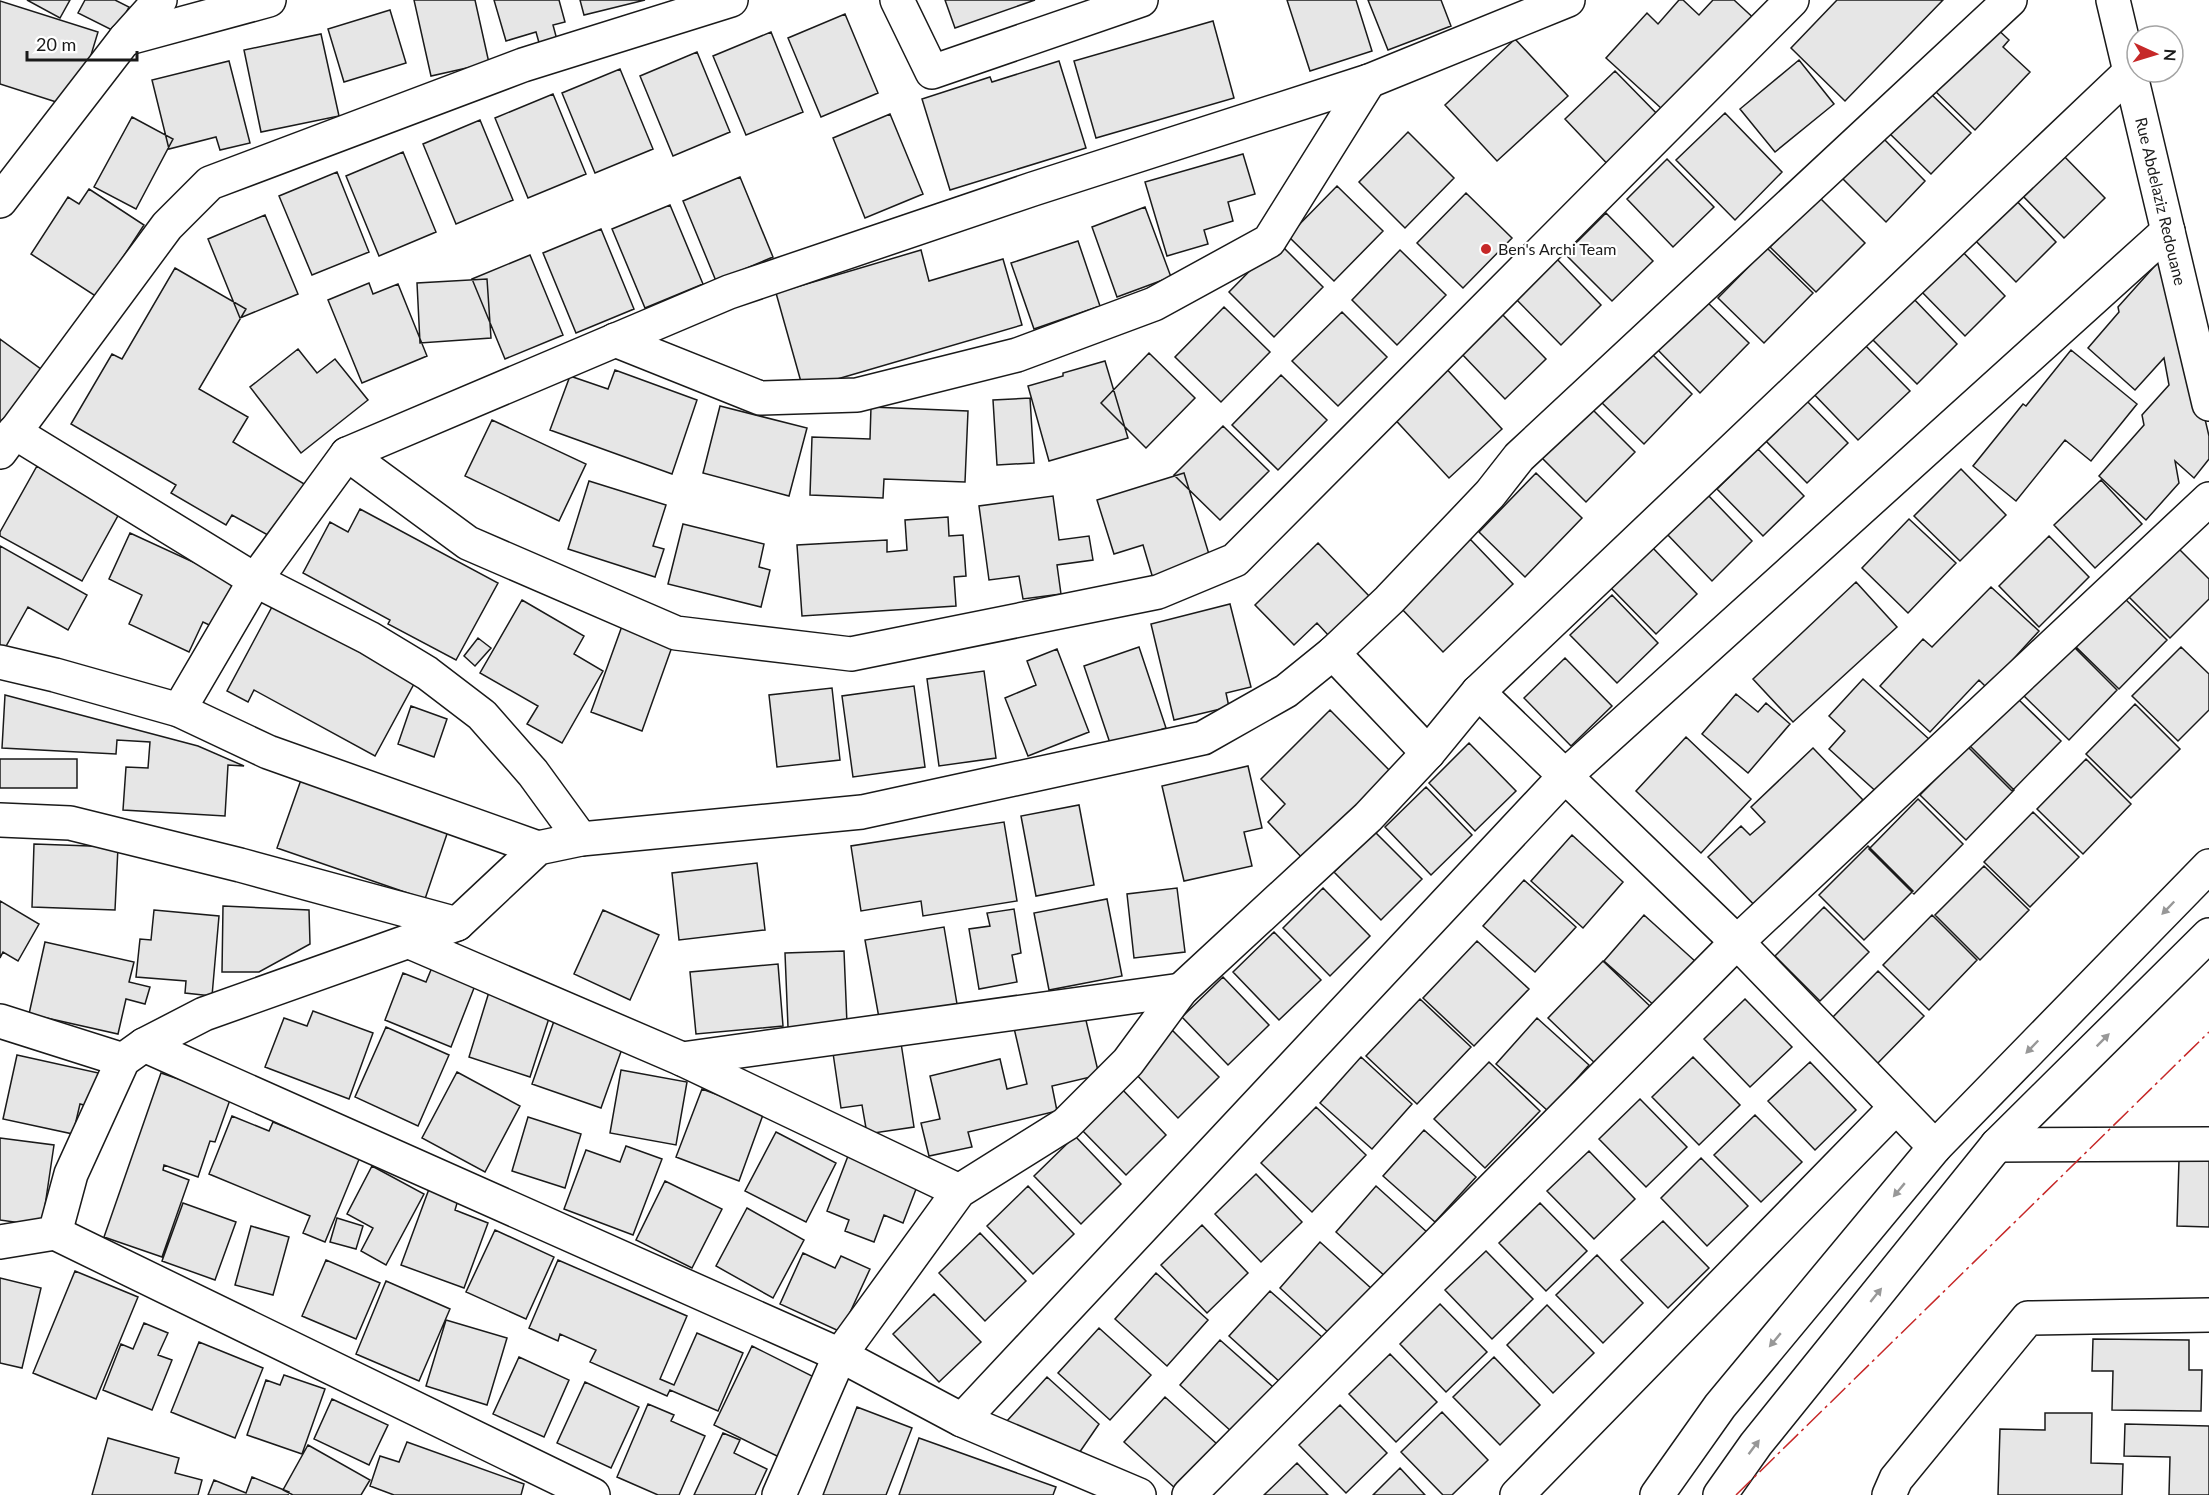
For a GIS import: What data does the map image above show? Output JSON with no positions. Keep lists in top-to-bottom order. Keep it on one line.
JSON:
{"streets":{"street":["Rue Abdelaziz Redouane"]},"places":["Ben's Archi Team"],"scale_bar":"20 m","north":"right"}
